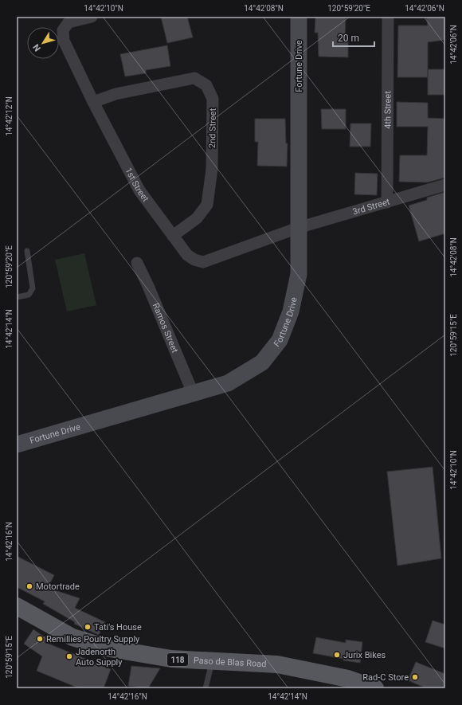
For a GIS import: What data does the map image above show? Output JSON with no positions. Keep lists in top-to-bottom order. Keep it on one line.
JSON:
{"streets":{"main road":["118","Paso de Blas Road"],"street":["Fortune Drive","4th Street","2nd Street","1st Street","3rd Street","Ramos Street"]},"crossings":[["Fortune Drive","1st Street"],["Fortune Drive","3rd Street"],["Fortune Drive","Ramos Street"],["4th Street","3rd Street"],["2nd Street","1st Street"],["1st Street","3rd Street"]],"places":["Motortrade","Tati's House","Remillies Poultry Supply","Jurix Bikes","Jadenorth Auto Supply","Rad-C Store"],"scale_bar":"20 m","north":"bottom left","coordinates":["14°42'10\"N","14°42'08\"N","120°59'20\"E","14°42'06\"N","14°42'12\"N","14°42'14\"N","120°59'15\"E","14°42'16\"N"]}
